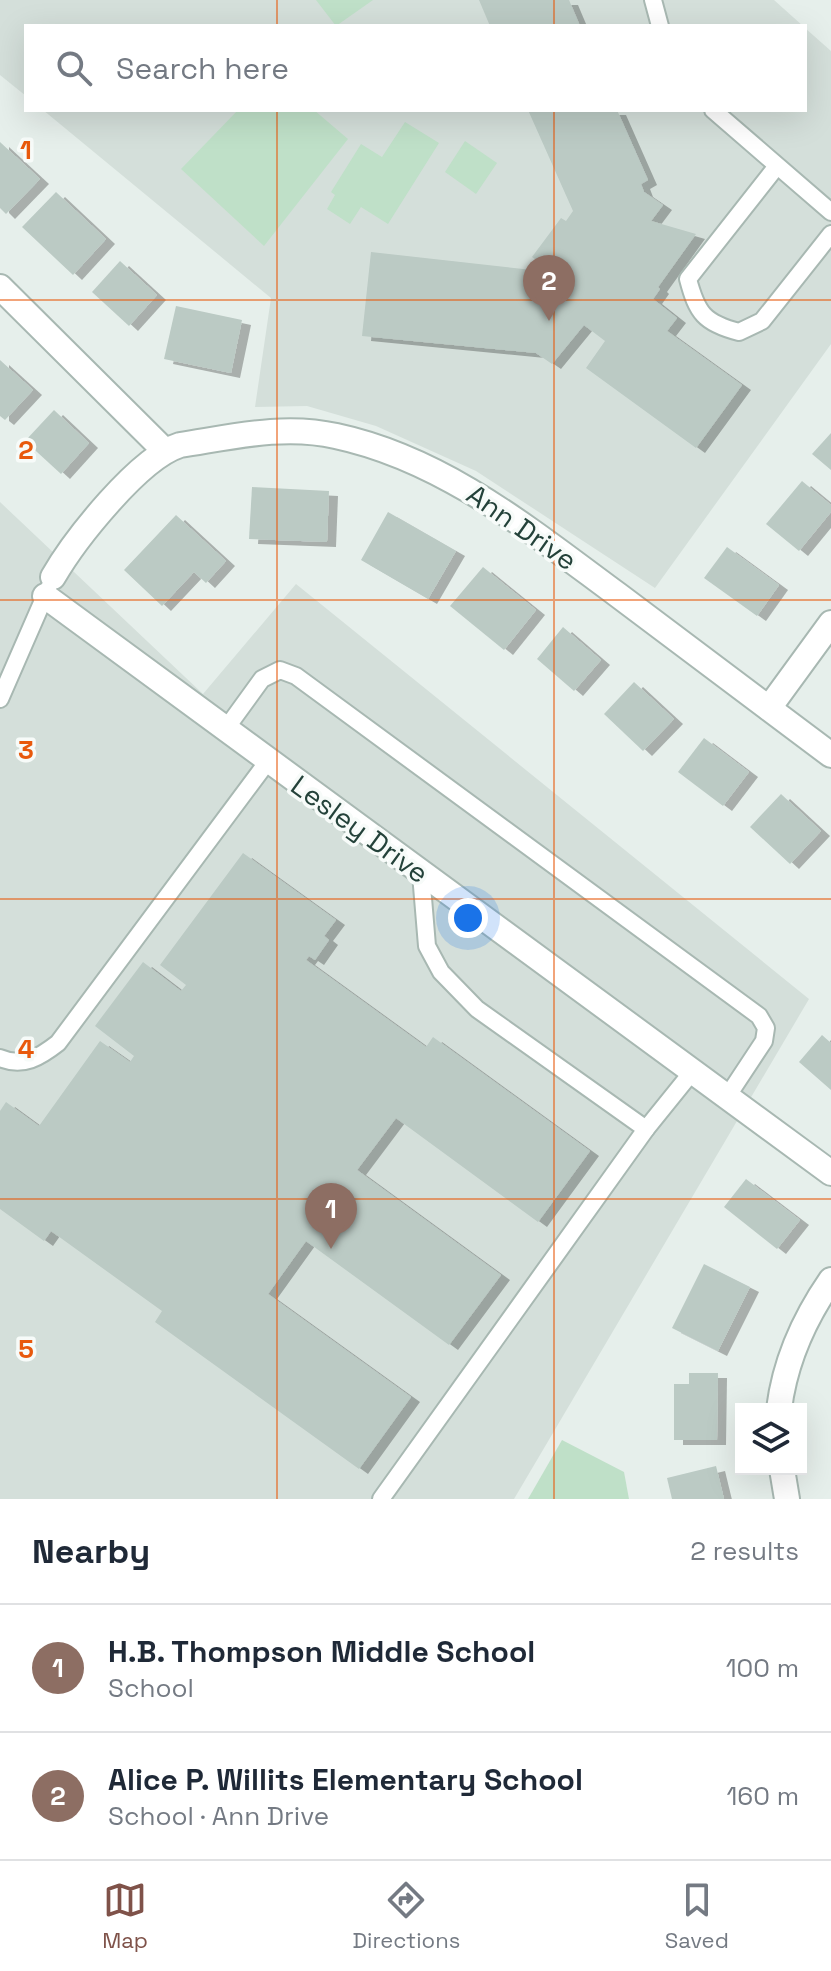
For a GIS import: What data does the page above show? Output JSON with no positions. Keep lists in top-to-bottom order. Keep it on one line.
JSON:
{"streets":{"street":["Ann Drive","Lesley Drive"]},"page":{"search":"Search here","pins":["2","1"],"heading":["Nearby","2 results"],"list":[{"mark":"1","name":"H.B. Thompson Middle School","note":"School","value":"100 m"},{"mark":"2","name":"Alice P. Willits Elementary School","note":"School · Ann Drive","value":"160 m"}],"nav":["Map","Directions","Saved"]},"grid":{"rows":["1","2","3","4","5"]}}
